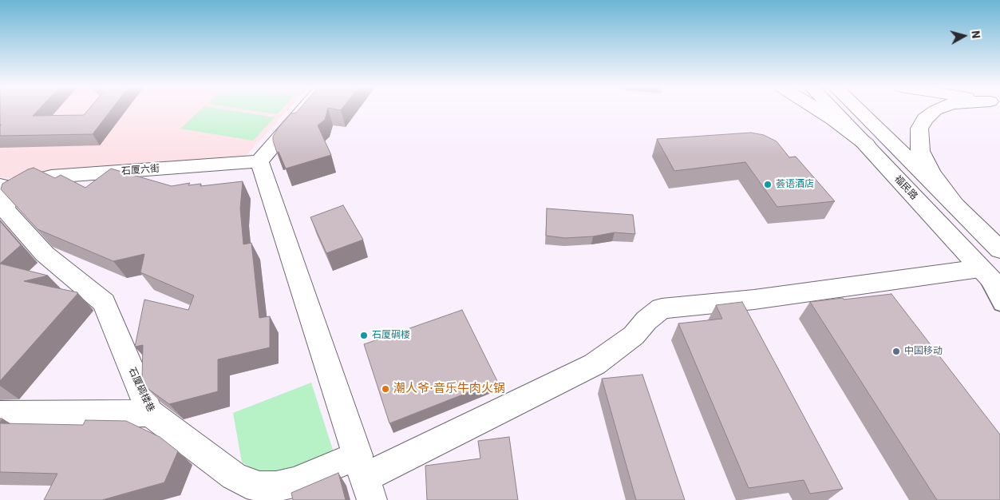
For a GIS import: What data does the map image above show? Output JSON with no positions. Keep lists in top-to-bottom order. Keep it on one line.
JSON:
{"streets":{"street":["石厦六街","福民路","石厦碉楼巷"]},"crossings":[["石厦六街","石厦碉楼巷"],["福民路","石厦碉楼巷"]],"places":["荟语酒店","石厦碉楼","中国移动","潮人爷·音乐牛肉火锅"],"north":"right"}
